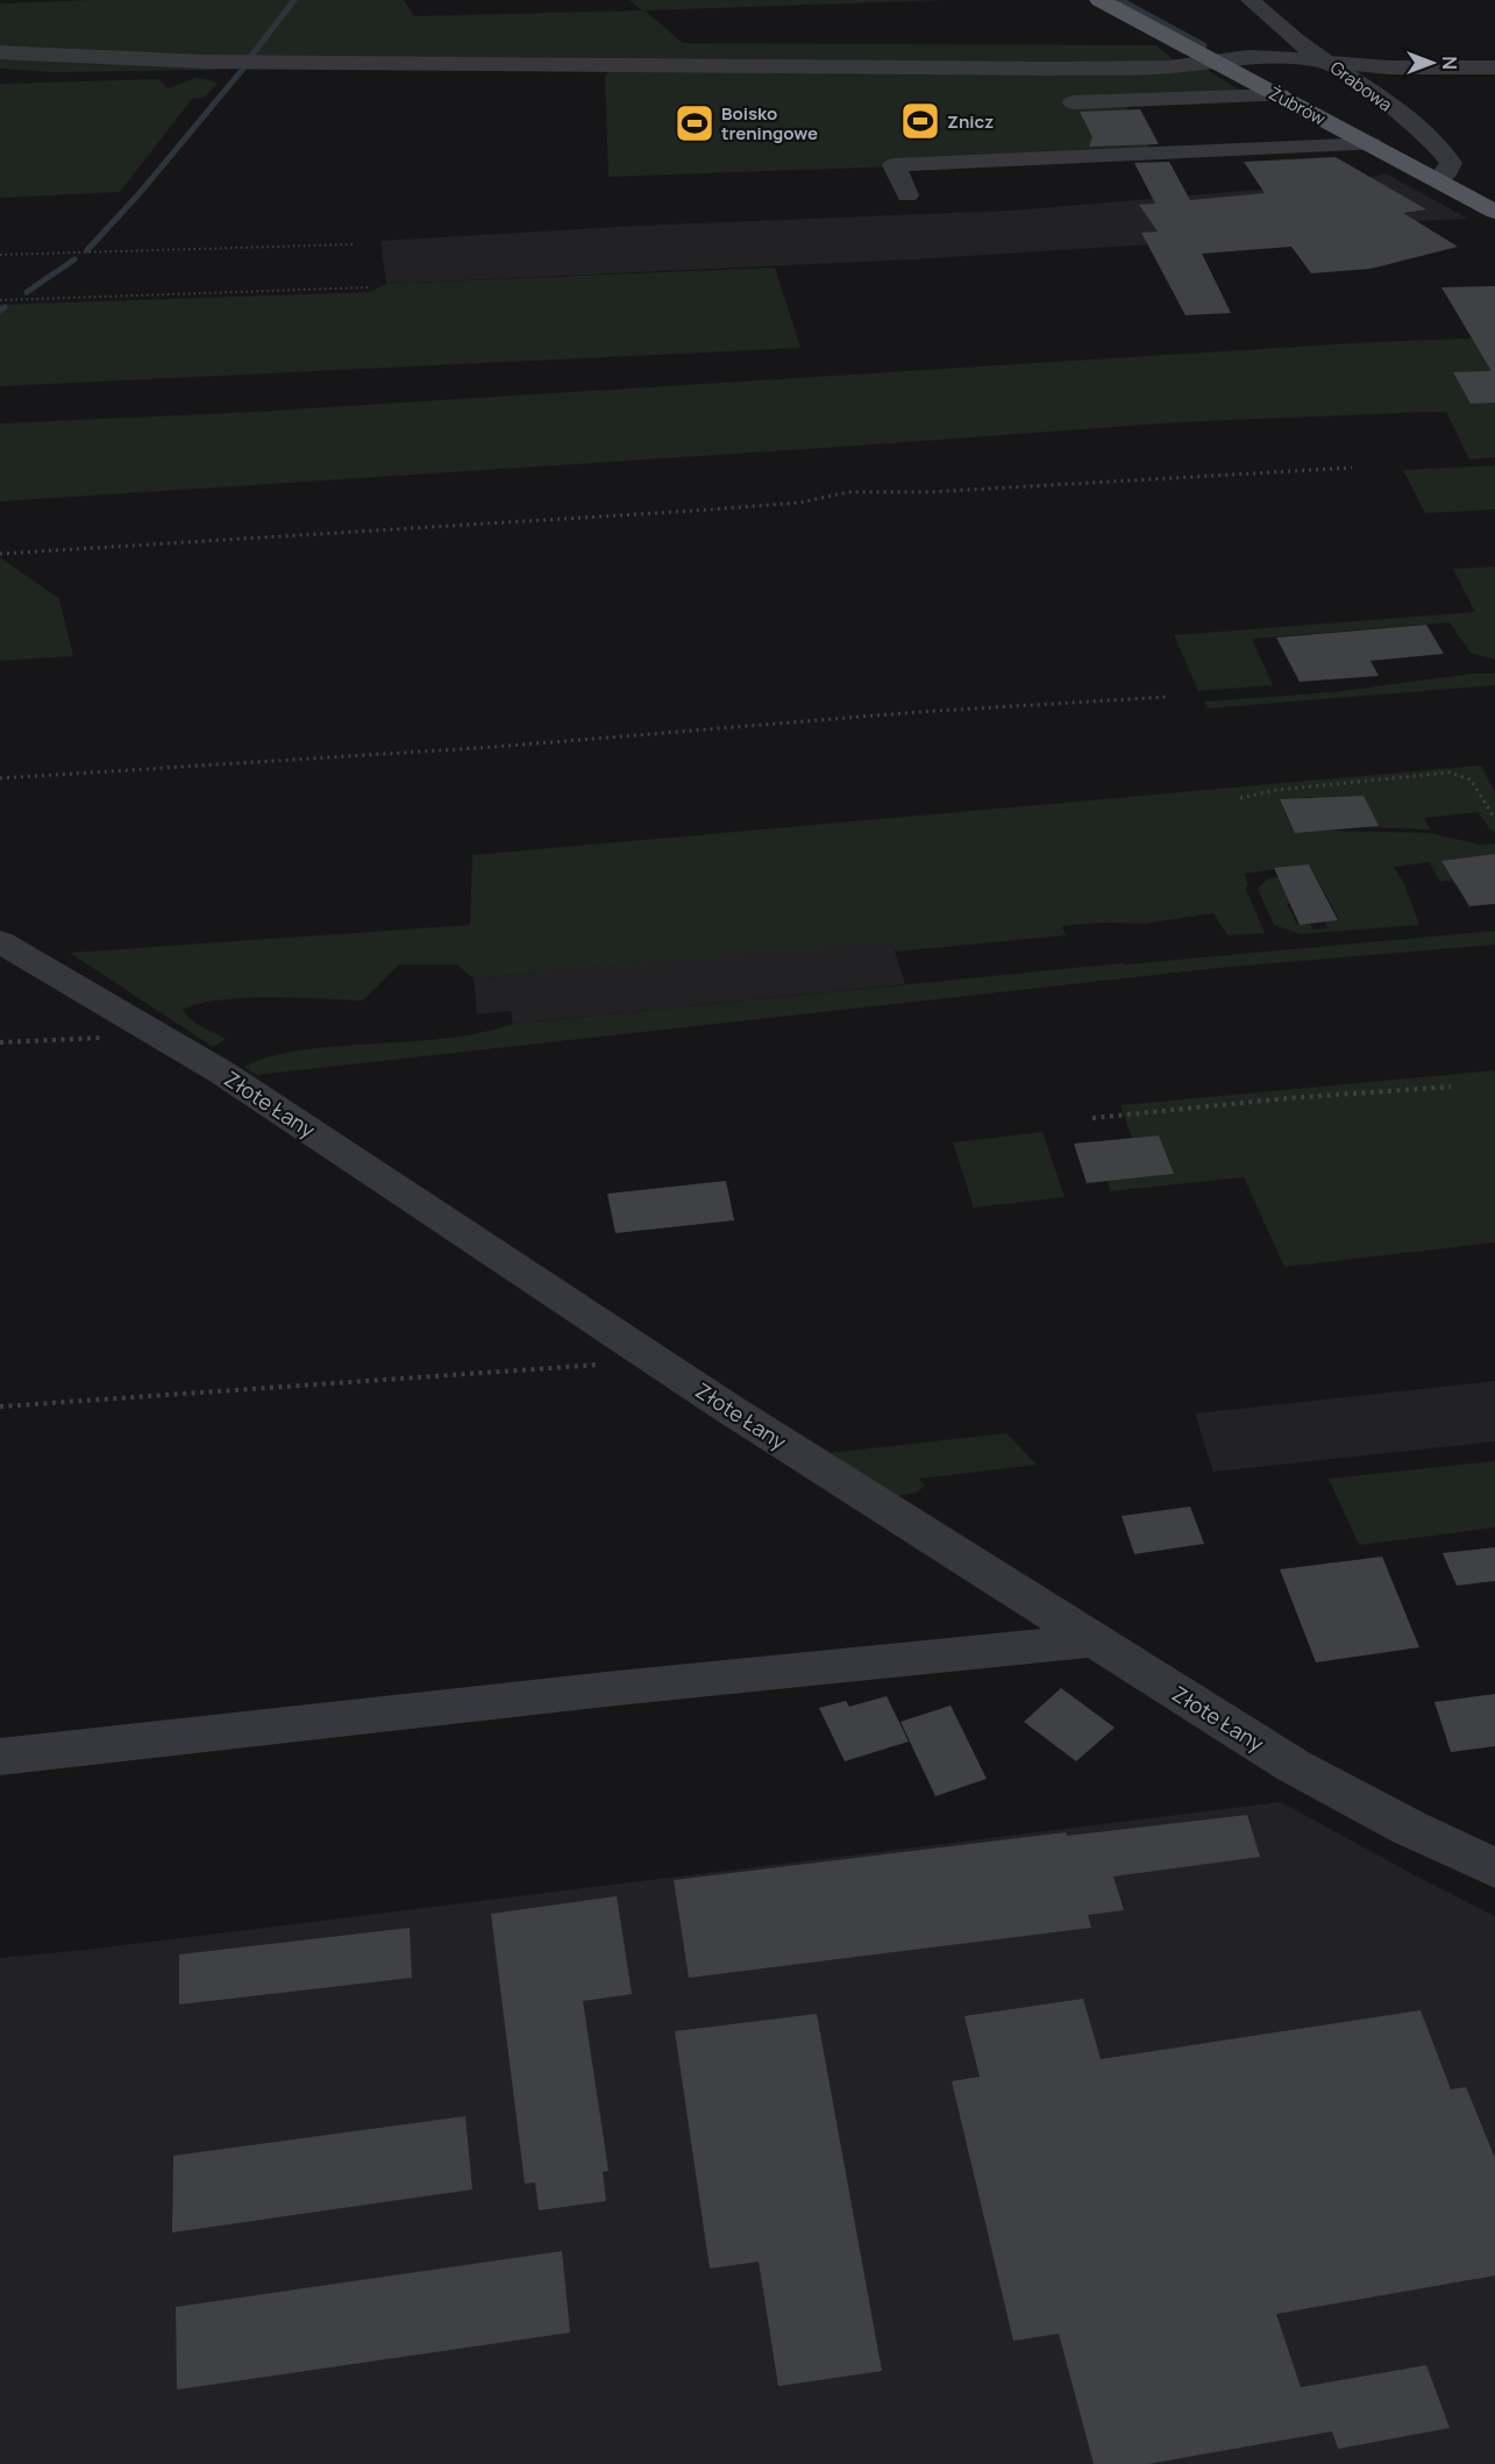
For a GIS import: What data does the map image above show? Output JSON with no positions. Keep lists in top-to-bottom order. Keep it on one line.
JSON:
{"streets":{"main road":["Żubrów"],"street":["Grabowa","Złote Łany"]},"crossings":[["Grabowa","Żubrów"]],"places":{"sports":["Znicz","Boisko treningowe"]},"north":"right"}
